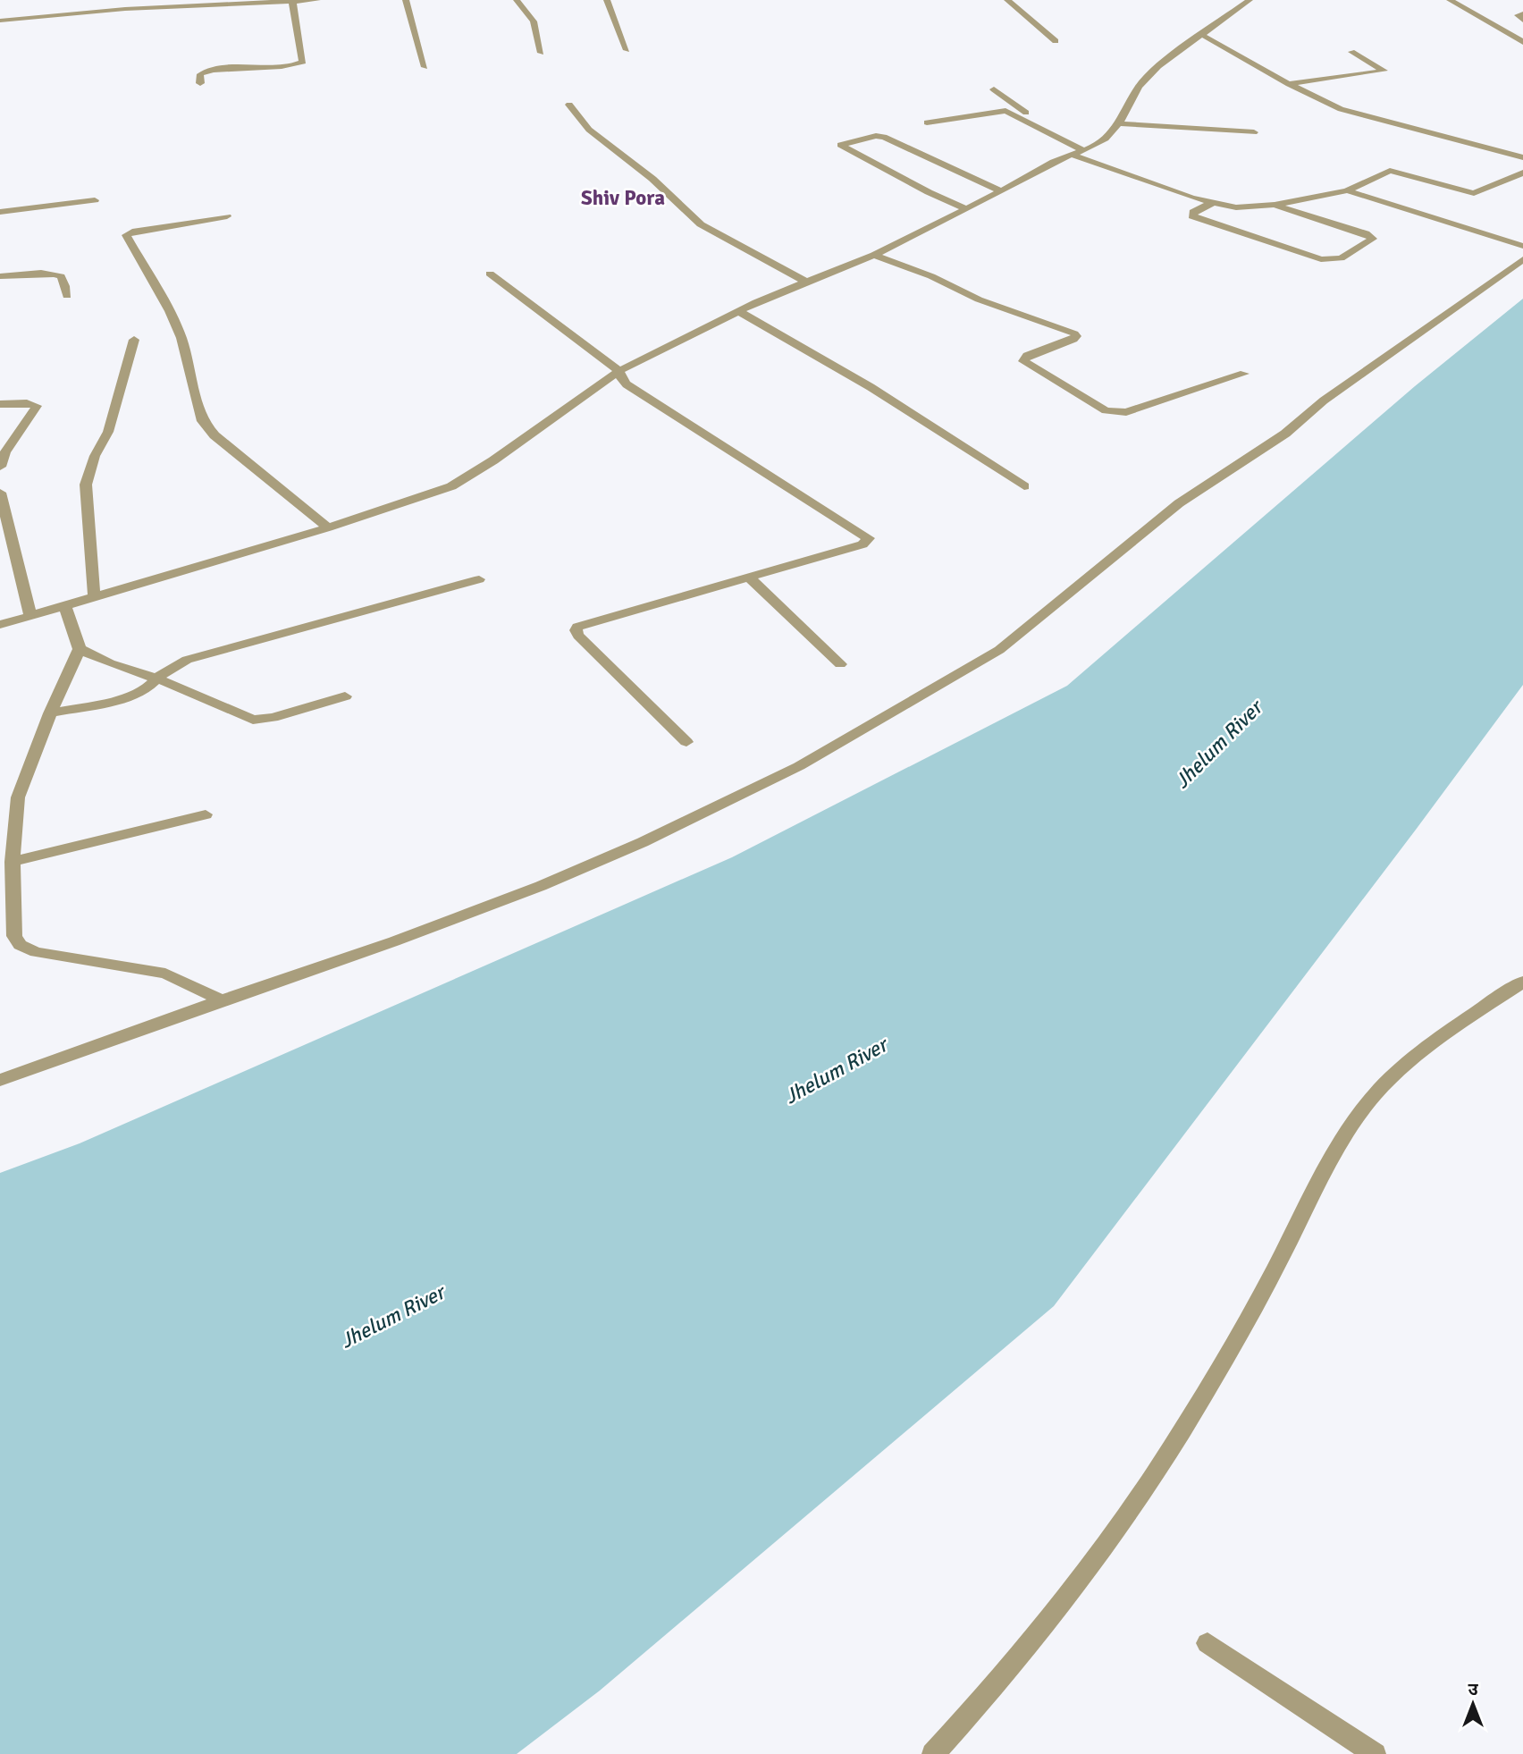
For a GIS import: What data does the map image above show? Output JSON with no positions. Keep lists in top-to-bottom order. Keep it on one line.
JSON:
{"districts":["Shiv Pora"],"water":["Jhelum River"],"north":"top"}
